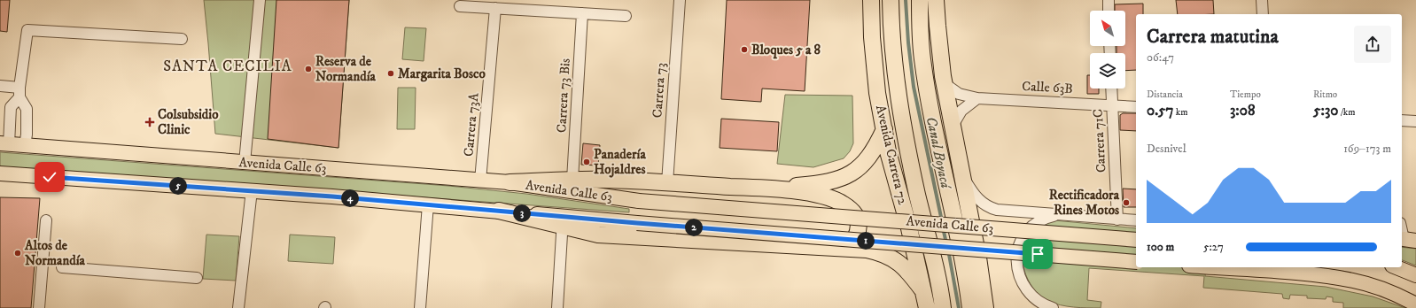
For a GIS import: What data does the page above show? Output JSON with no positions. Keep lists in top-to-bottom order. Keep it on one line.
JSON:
{"streets":{"highway":["Avenida Carrera 72"],"main road":["Avenida Calle 63"],"street":["Calle 63B","Carrera 73","Carrera 73 Bis","Carrera 73A","Carrera 71C"]},"crossings":[["Calle 63B","Carrera 71C"],["Carrera 73A","Avenida Calle 63"]],"districts":["SANTA CECILIA"],"water":["Canal Boyacá"],"places":{"other":["Bloques 5 a 8","Reserva de Normandía","Margarita Bosco","Panadería Hojaldres","Rectificadora Rines Motos","Altos de Normandía"],"health":["Colsubsidio Clinic"]},"north":"top left","page":{"heading":["Carrera matutina","06:47"],"stats":[["Distancia","0.57 km"],["Tiempo","3:08"],["Ritmo","5:30 /km"]],"chart":["Desnivel","169–173 m"],"pins":["5","4","3","2","1"],"list":[{"name":"100 m","note":"5:27"}]}}
